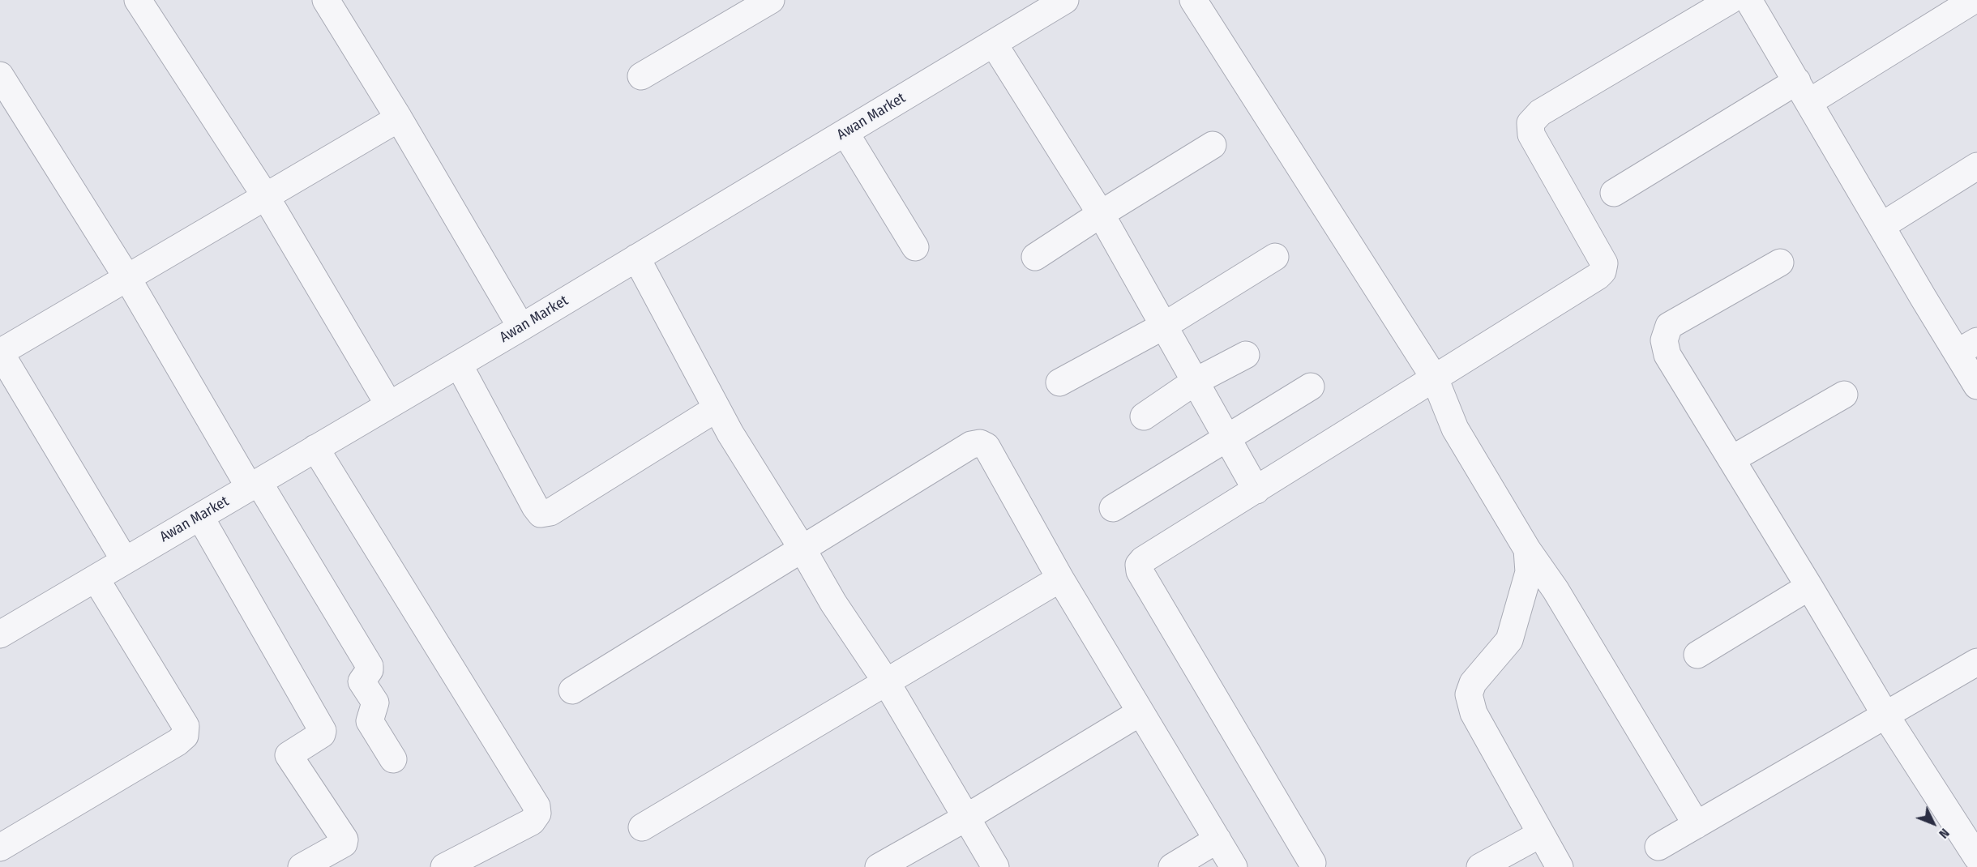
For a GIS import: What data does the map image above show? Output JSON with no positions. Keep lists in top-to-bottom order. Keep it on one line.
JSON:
{"streets":{"street":["Awan Market"]},"north":"bottom right"}
